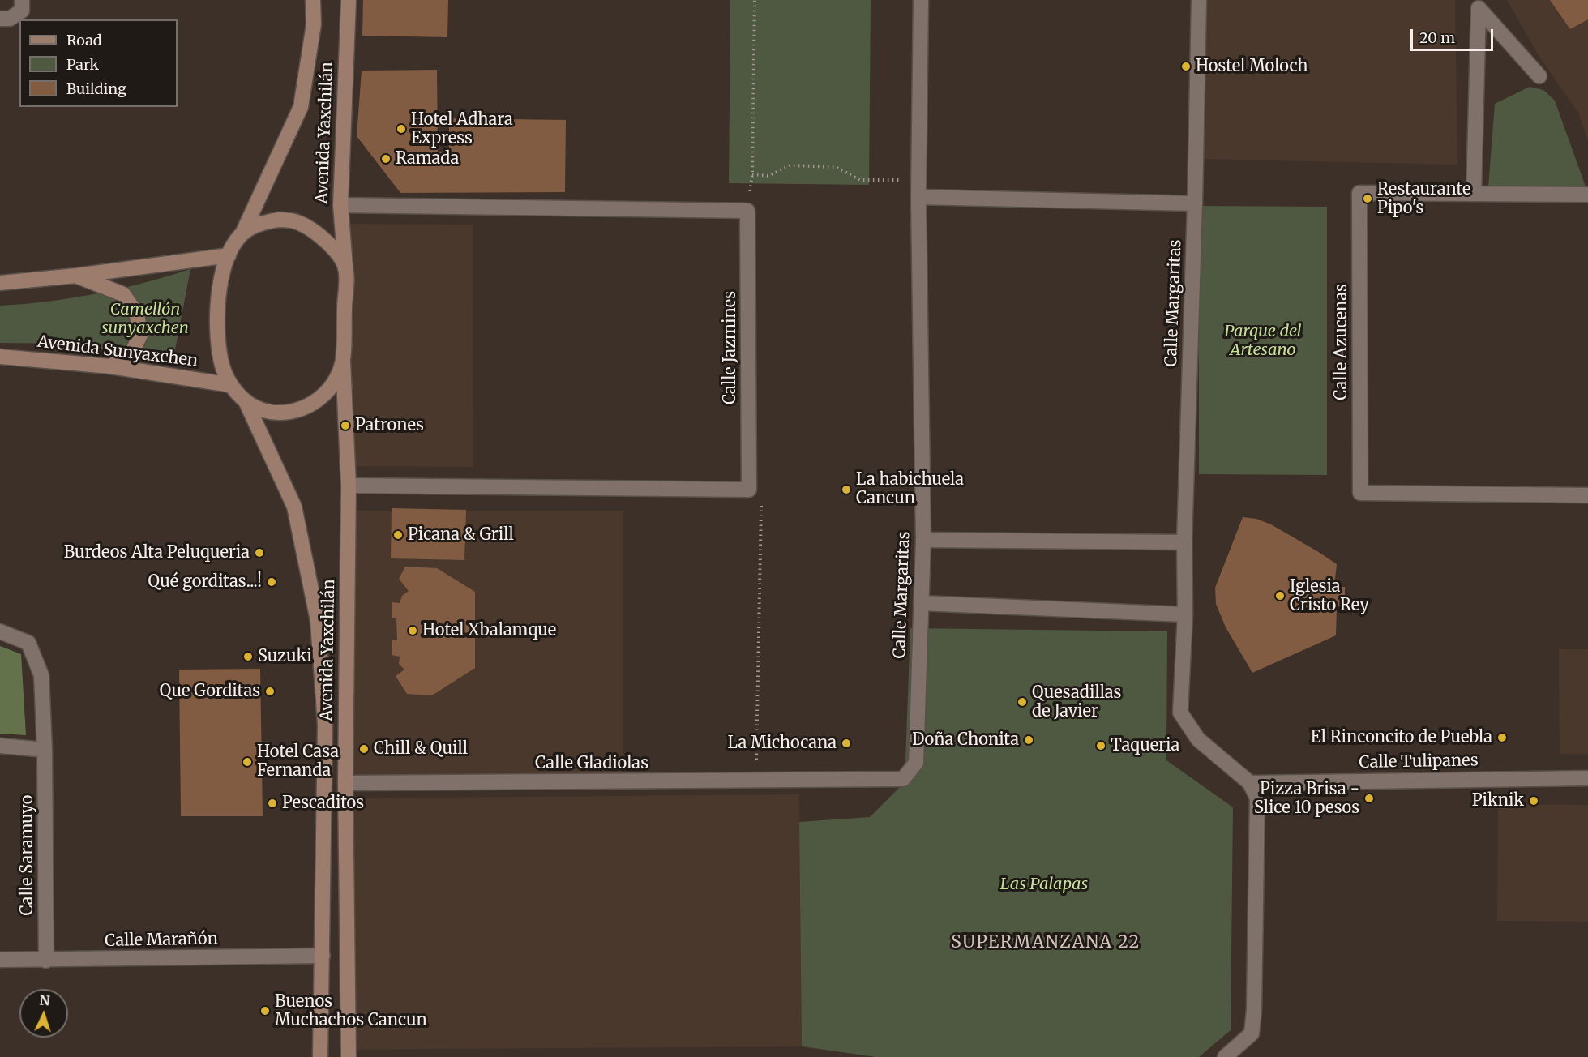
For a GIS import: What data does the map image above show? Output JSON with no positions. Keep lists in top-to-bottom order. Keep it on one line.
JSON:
{"streets":{"main road":["Avenida Yaxchilán","Avenida Sunyaxchen"],"street":["Calle Margaritas","Calle Azucenas","Calle Jazmines","Calle Tulipanes","Calle Gladiolas","Calle Saramuyo","Calle Marañón"]},"crossings":[["Avenida Yaxchilán","Avenida Sunyaxchen"],["Avenida Yaxchilán","Calle Gladiolas"],["Avenida Yaxchilán","Calle Marañón"],["Calle Margaritas","Calle Tulipanes"],["Calle Margaritas","Calle Gladiolas"],["Calle Saramuyo","Calle Marañón"]],"districts":["SUPERMANZANA 22"],"parks":["Camellón sunyaxchen","Parque del Artesano","Las Palapas"],"places":["Hostel Moloch","Hotel Adhara Express","Ramada","Restaurante Pipo's","Patrones","La habichuela Cancun","Picana & Grill","Burdeos Alta Peluqueria","Qué gorditas...!","Iglesia Cristo Rey","Hotel Xbalamque","Suzuki","Que Gorditas","Quesadillas de Javier","El Rinconcito de Puebla","Doña Chonita","La Michocana","Taqueria","Chill & Quill","Hotel Casa Fernanda","Pizza Brisa - Slice 10 pesos","Piknik","Pescaditos","Buenos Muchachos Cancun"],"legend":["Road","Park","Building"],"scale_bar":"20 m","north":"top"}
